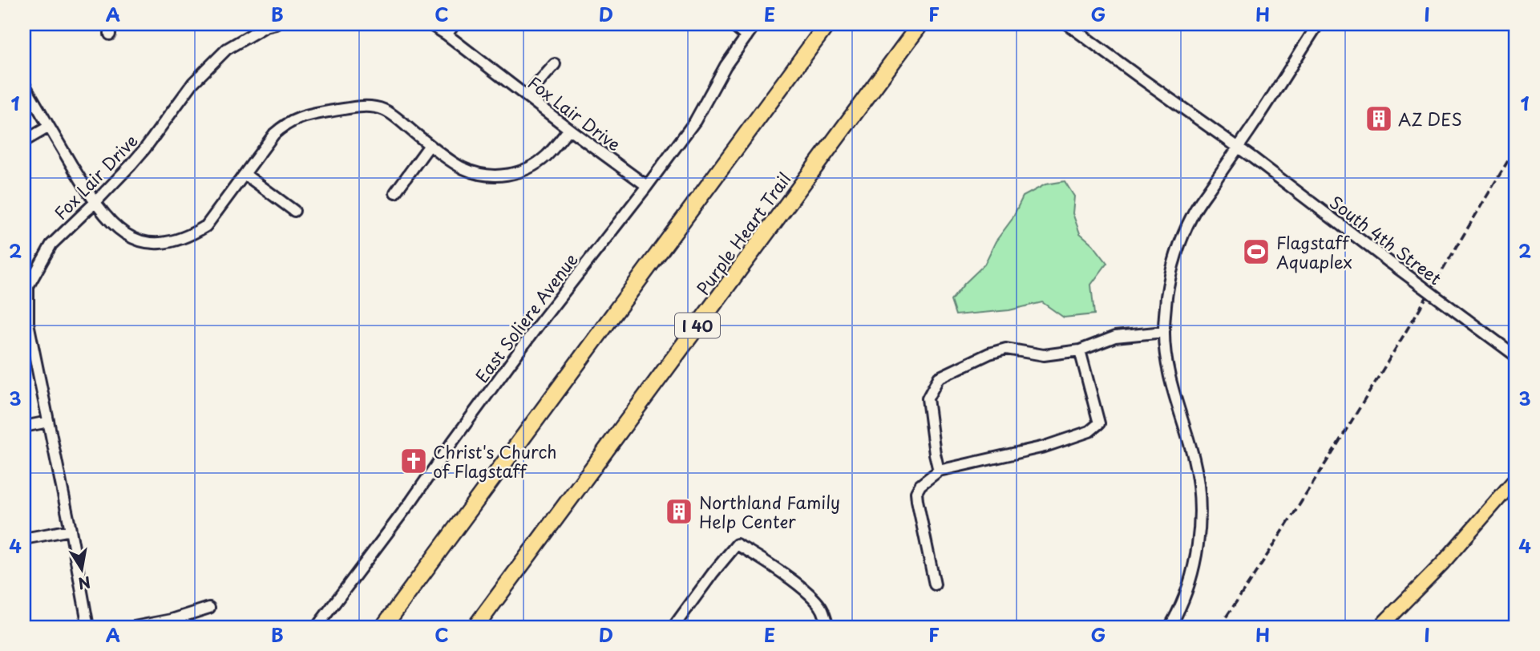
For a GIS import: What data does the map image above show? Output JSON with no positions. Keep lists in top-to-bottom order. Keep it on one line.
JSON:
{"streets":{"highway":["Purple Heart Trail","I 40"],"street":["Fox Lair Drive","South 4th Street","East Soliere Avenue"]},"crossings":[["Fox Lair Drive","East Soliere Avenue"]],"places":{"building":["AZ DES","Northland Family Help Center"],"sports":["Flagstaff Aquaplex"],"church":["Christ's Church of Flagstaff"]},"north":"bottom","grid":{"columns":["A","B","C","D","E","F","G","H","I"],"rows":["1","2","3","4"]}}
